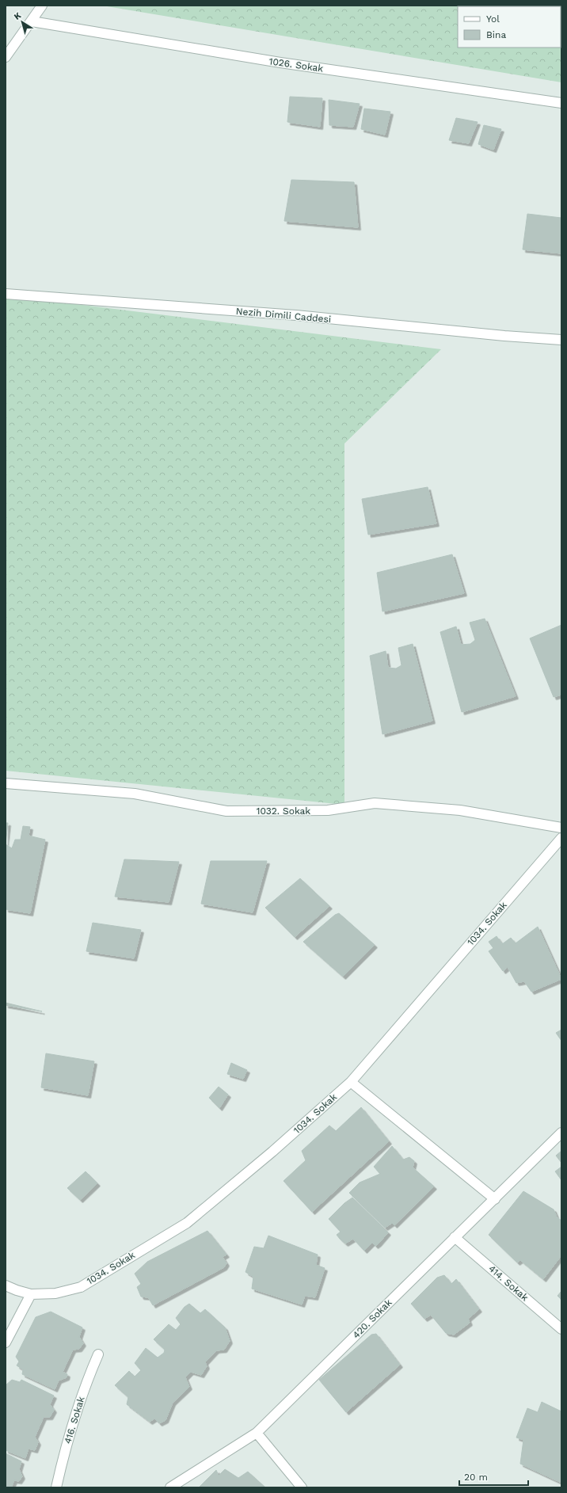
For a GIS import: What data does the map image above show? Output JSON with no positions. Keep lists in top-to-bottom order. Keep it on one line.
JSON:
{"streets":{"street":["1026. Sokak","Nezih Dimili Caddesi","1032. Sokak","1034. Sokak","414. Sokak","420. Sokak","416. Sokak"]},"crossings":[["414. Sokak","420. Sokak"]],"legend":["Yol","Bina"],"scale_bar":"20 m","north":"top left"}
